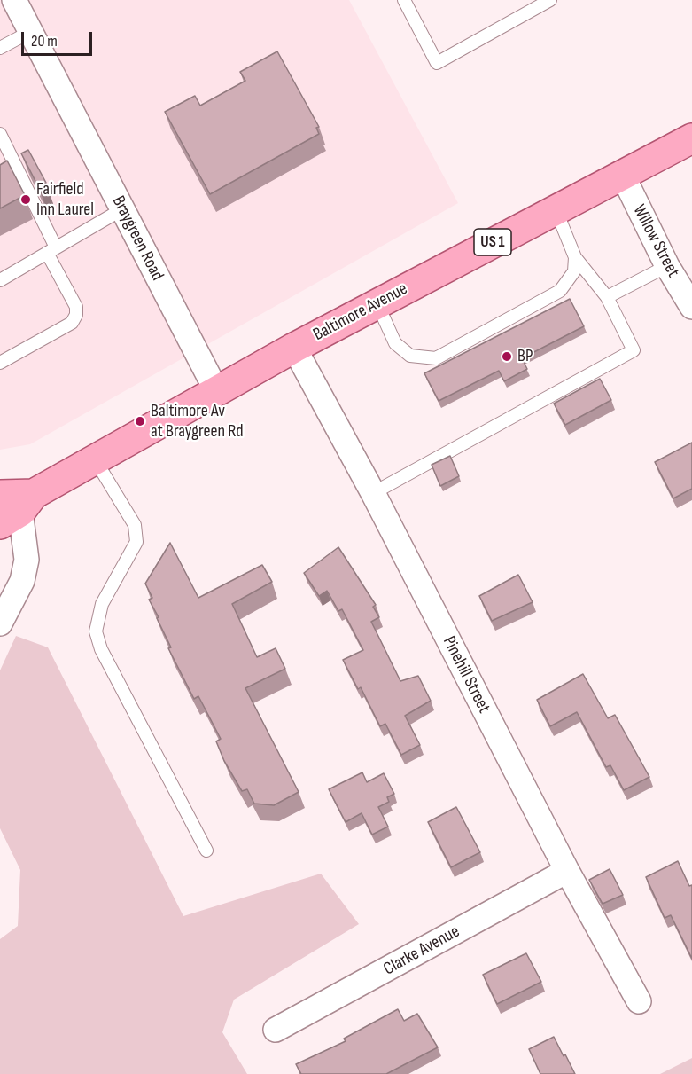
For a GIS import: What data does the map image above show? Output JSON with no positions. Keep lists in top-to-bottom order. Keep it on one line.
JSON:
{"streets":{"main road":["US 1","Baltimore Avenue"],"street":["Braygreen Road","Willow Street","Pinehill Street","Clarke Avenue"]},"crossings":[["Braygreen Road","Baltimore Avenue"],["Willow Street","Baltimore Avenue"],["Baltimore Avenue","Pinehill Street"],["Pinehill Street","Clarke Avenue"]],"places":["Fairfield Inn Laurel","BP","Baltimore Av at Braygreen Rd"],"scale_bar":"20 m"}
